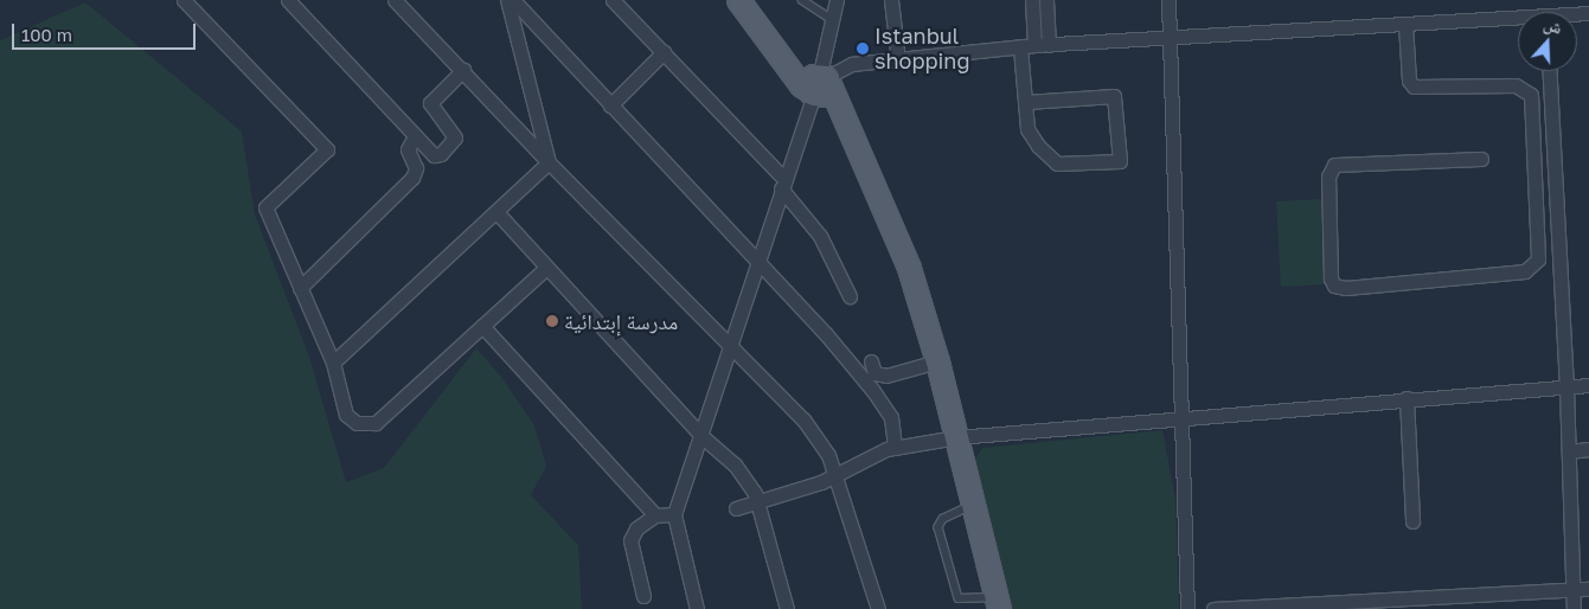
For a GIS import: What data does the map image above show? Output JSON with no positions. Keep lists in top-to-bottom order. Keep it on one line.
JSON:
{"places":["Istanbul shopping","مدرسة إبتدائية"],"scale_bar":"100 m","north":"top"}
